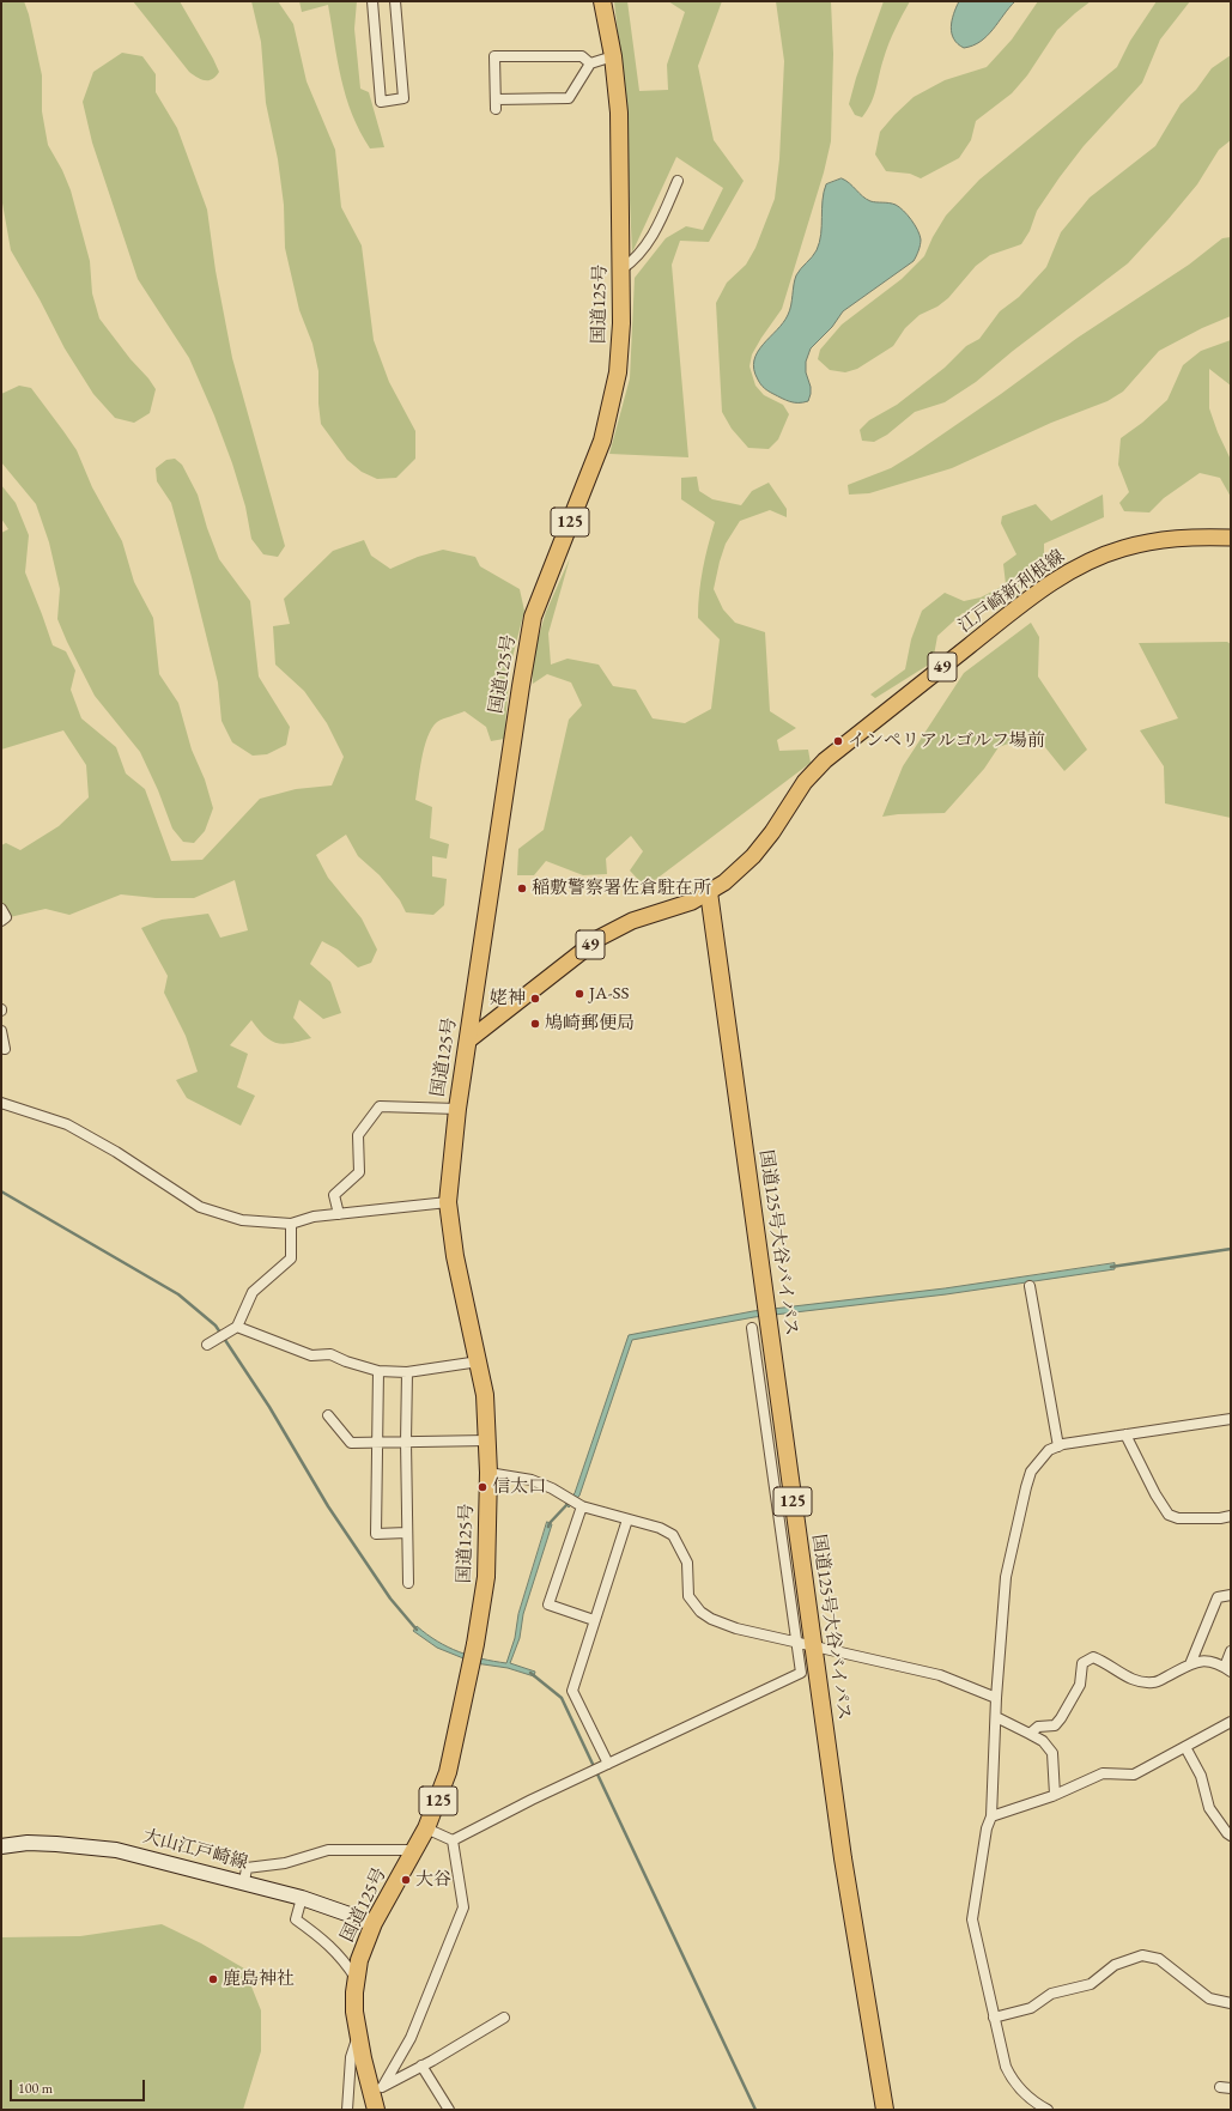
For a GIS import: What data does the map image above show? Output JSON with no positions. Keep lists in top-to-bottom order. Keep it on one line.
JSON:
{"streets":{"highway":["国道125号","125","国道125号大谷バイパス"],"main road":["江戸崎新利根線","49","大山江戸崎線"]},"crossings":[["国道125号","江戸崎新利根線"],["国道125号","大山江戸崎線"],["江戸崎新利根線","国道125号大谷バイパス"]],"places":["インペリアルゴルフ場前","稲敷警察署佐倉駐在所","JA-SS","姥神","鳩崎郵便局","信太口","大谷","鹿島神社"],"scale_bar":"100 m"}
